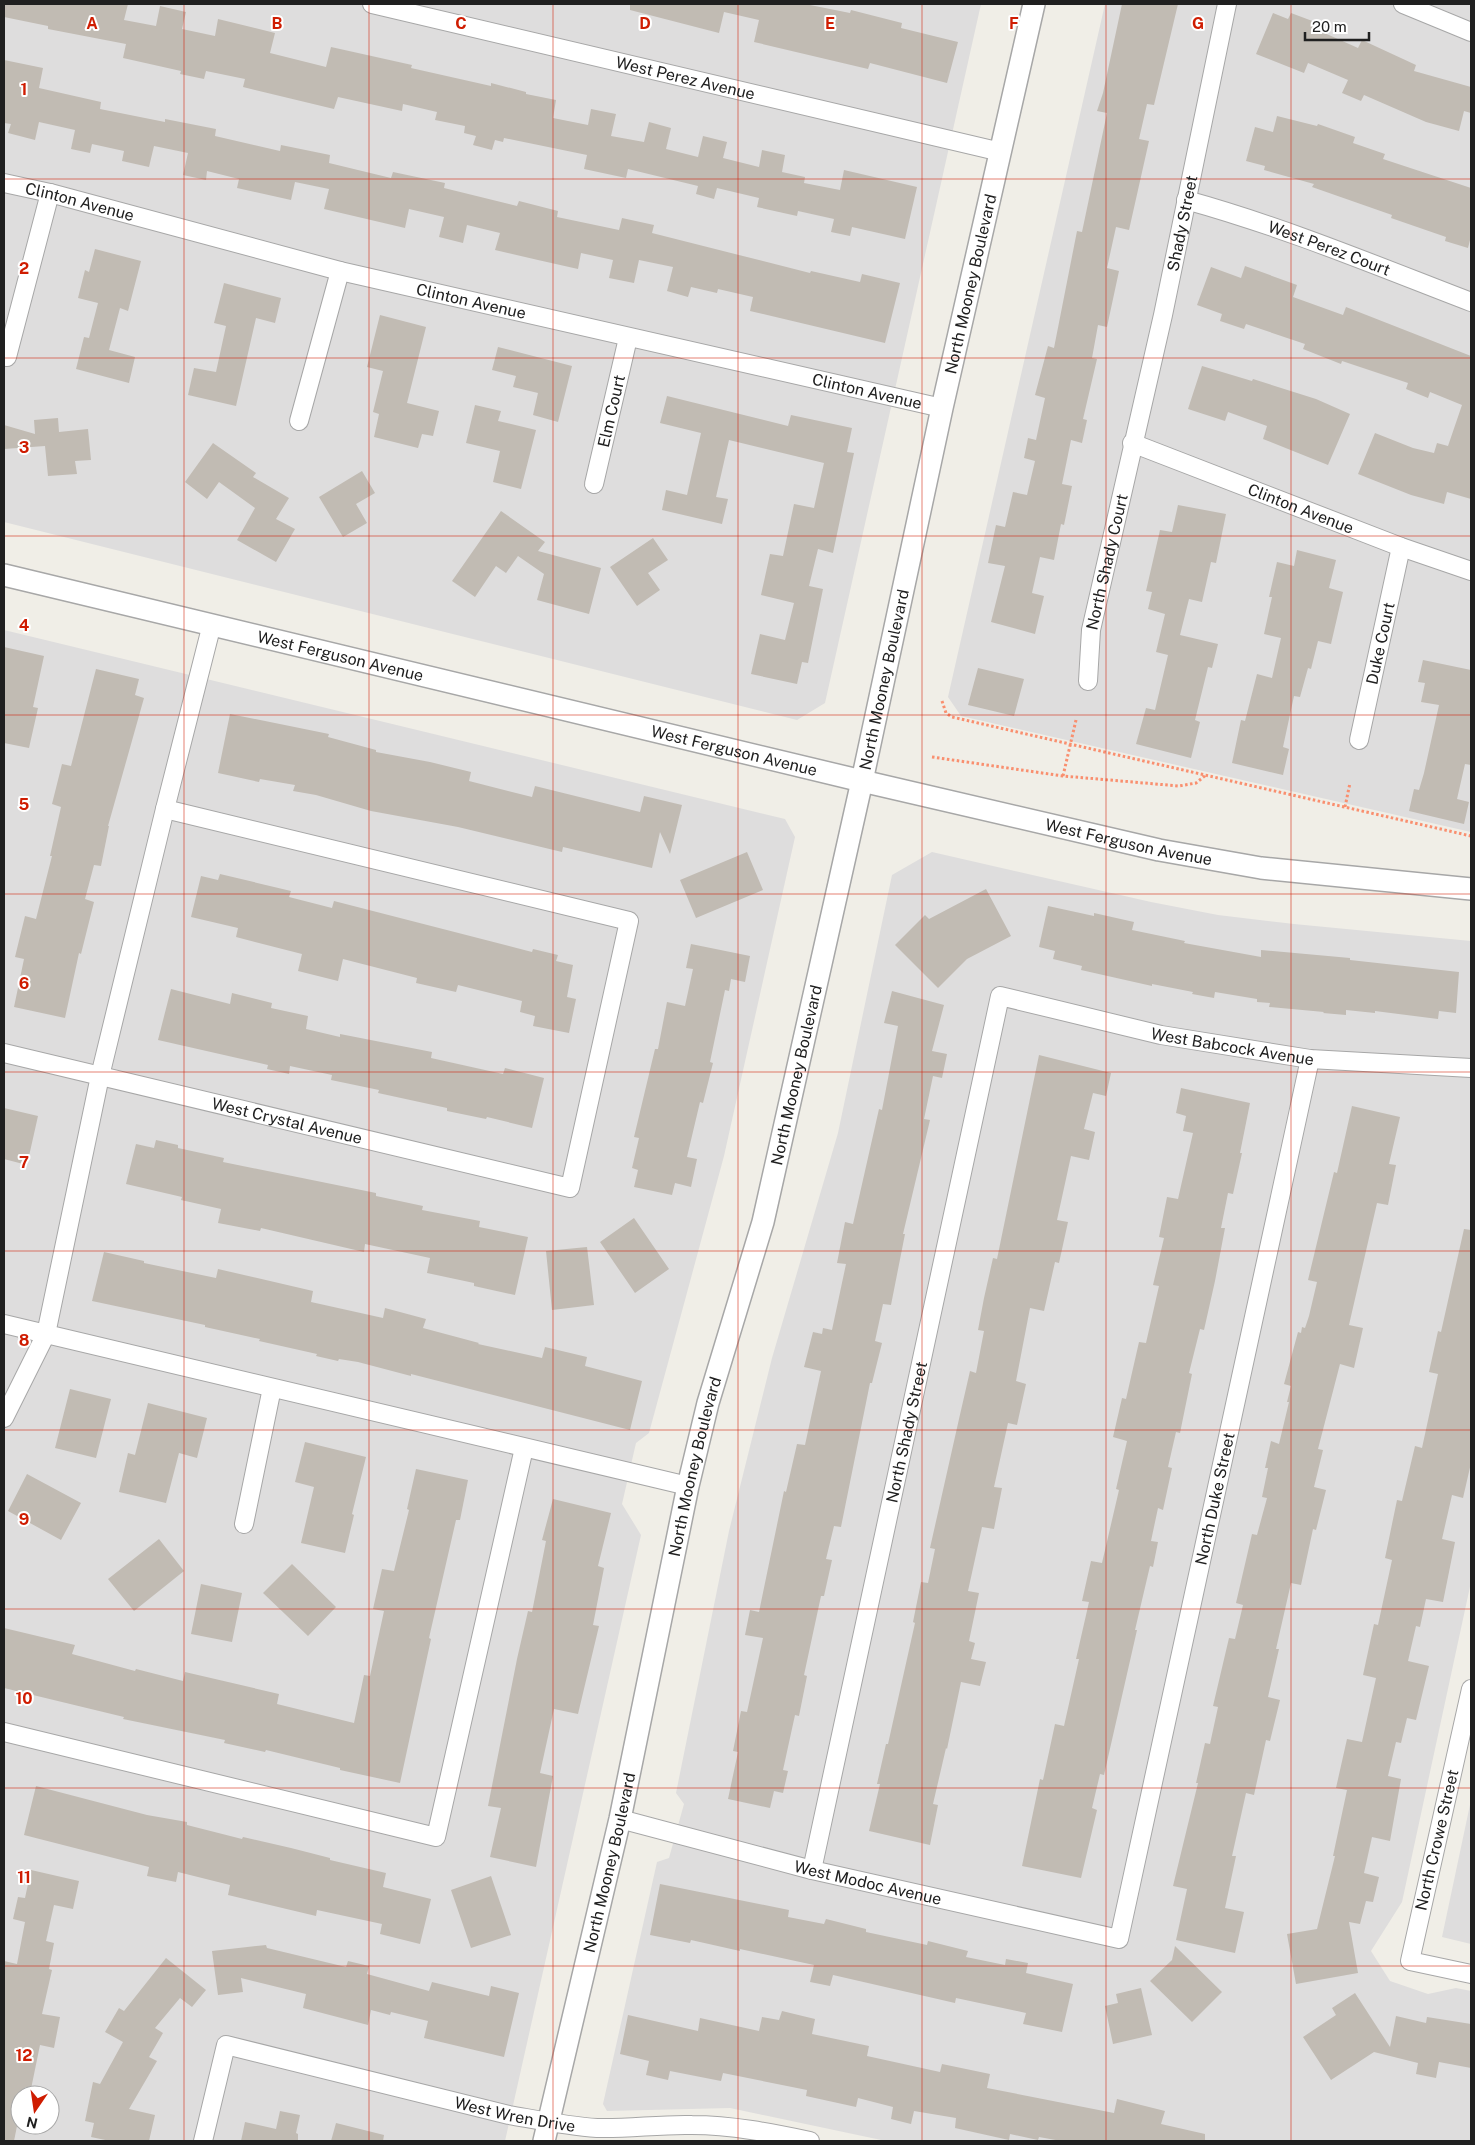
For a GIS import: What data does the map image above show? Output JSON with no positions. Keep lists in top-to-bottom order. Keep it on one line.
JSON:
{"streets":{"street":["West Perez Avenue","Clinton Avenue","Shady Street","West Perez Court","North Mooney Boulevard","Elm Court","North Shady Court","Duke Court","West Ferguson Avenue","West Babcock Avenue","West Crystal Avenue","North Shady Street","North Duke Street","North Crowe Street","West Modoc Avenue","West Wren Drive"]},"crossings":[["West Perez Avenue","North Mooney Boulevard"],["Clinton Avenue","Shady Street"],["Clinton Avenue","North Mooney Boulevard"],["Clinton Avenue","Elm Court"],["Clinton Avenue","North Shady Court"],["Clinton Avenue","Duke Court"],["Shady Street","West Perez Court"],["Shady Street","North Shady Court"],["North Mooney Boulevard","West Ferguson Avenue"],["North Mooney Boulevard","West Modoc Avenue"],["North Mooney Boulevard","West Wren Drive"],["West Babcock Avenue","North Shady Street"],["West Babcock Avenue","North Duke Street"],["North Shady Street","West Modoc Avenue"],["North Duke Street","West Modoc Avenue"]],"scale_bar":"20 m","north":"bottom","grid":{"columns":["A","B","C","D","E","F","G"],"rows":["1","2","3","4","5","6","7","8","9","10","11","12"]}}
